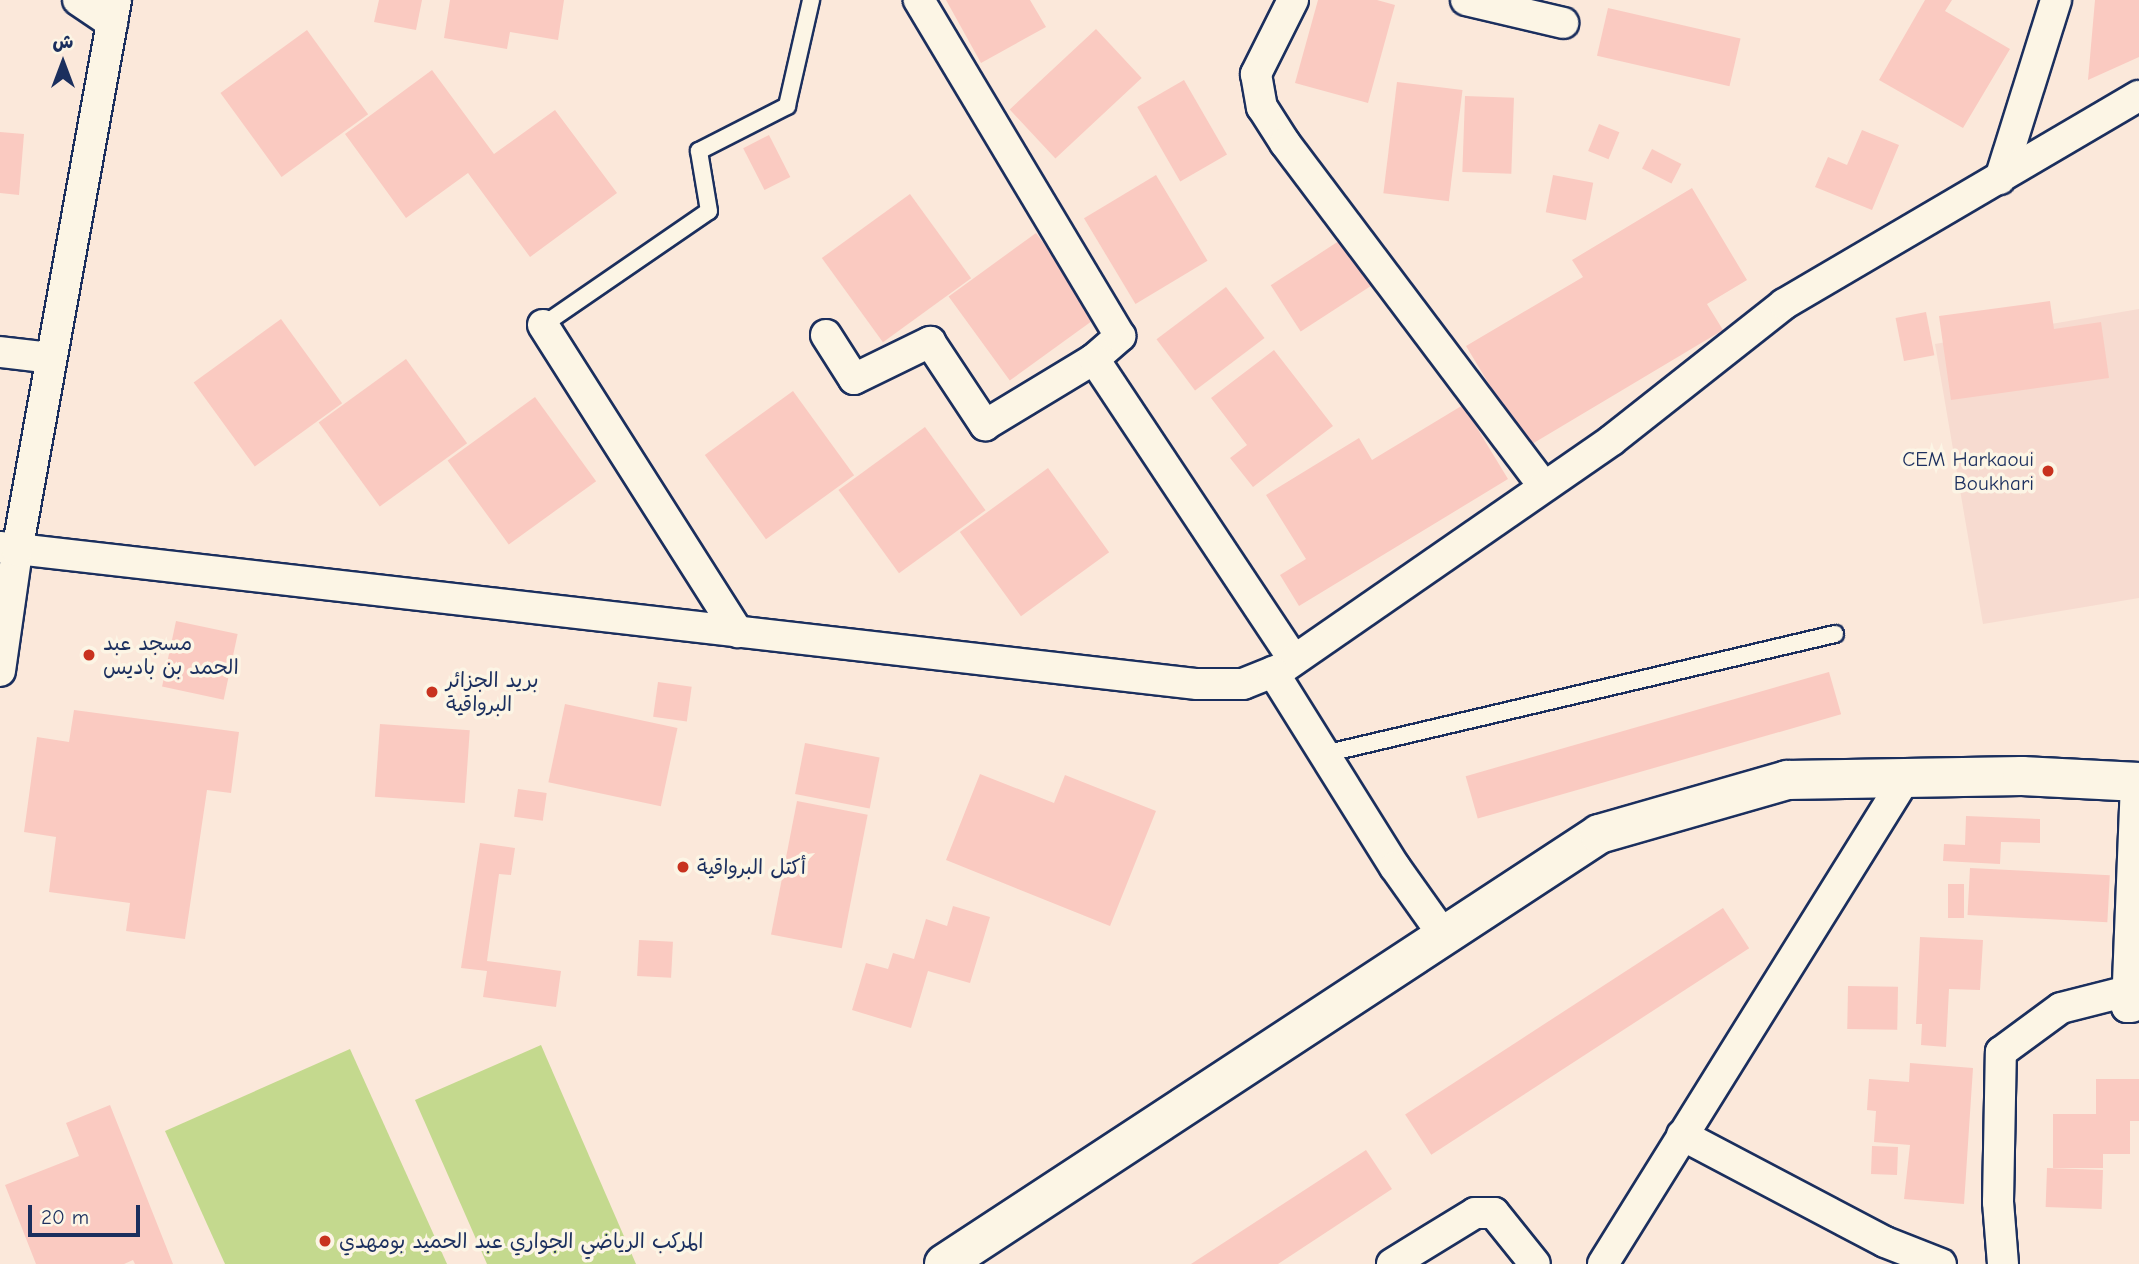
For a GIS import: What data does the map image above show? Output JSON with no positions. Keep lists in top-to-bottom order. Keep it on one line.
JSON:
{"places":["CEM Harkaoui Boukhari","مسجد عبد الحمد بن باديس","بريد الجزائر البرواقية","أكتل البرواقية","المركب الرياضي الجواري عبد الحميد بومهدي"],"scale_bar":"20 m","north":"top"}
